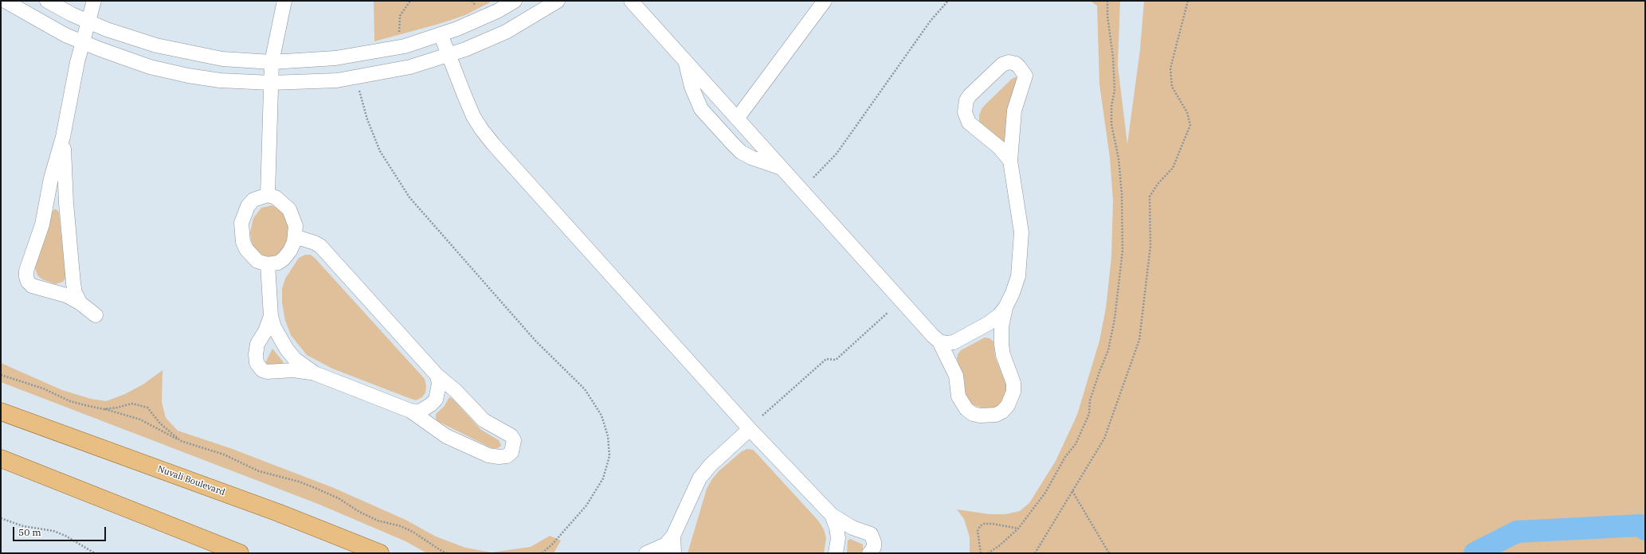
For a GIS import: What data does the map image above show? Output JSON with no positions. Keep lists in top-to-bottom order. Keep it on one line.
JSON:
{"streets":{"main road":["Nuvali Boulevard"]},"scale_bar":"50 m"}
